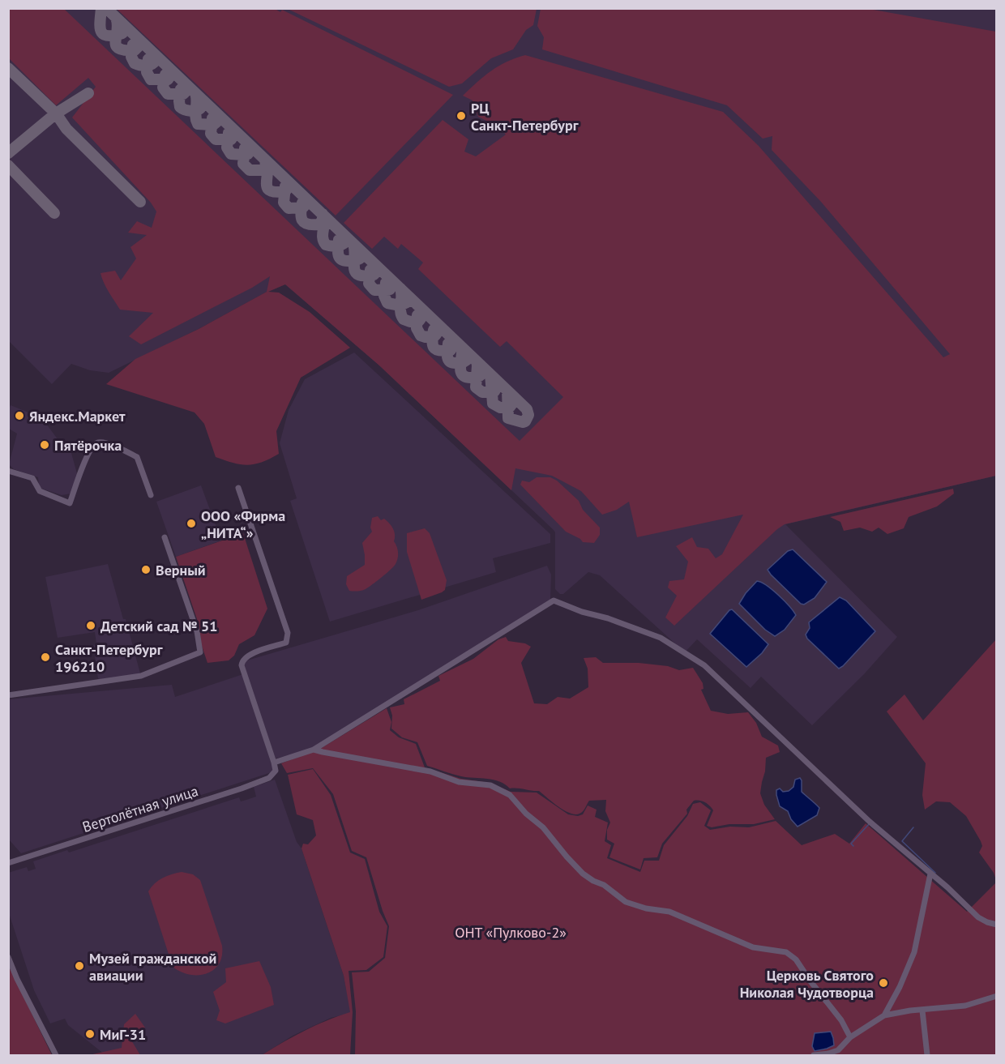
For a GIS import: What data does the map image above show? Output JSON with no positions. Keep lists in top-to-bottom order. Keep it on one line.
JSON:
{"streets":{"street":["Вертолётная улица"]},"parks":["ОНТ «Пулково-2»"],"places":["РЦ Санкт-Петербург","Яндекс.Маркет","Пятёрочка","ООО «Фирма „НИТА“»","Верный","Детский сад № 51","Санкт-Петербург 196210","Музей гражданской авиации","Церковь Святого Николая Чудотворца","МиГ-31"]}
